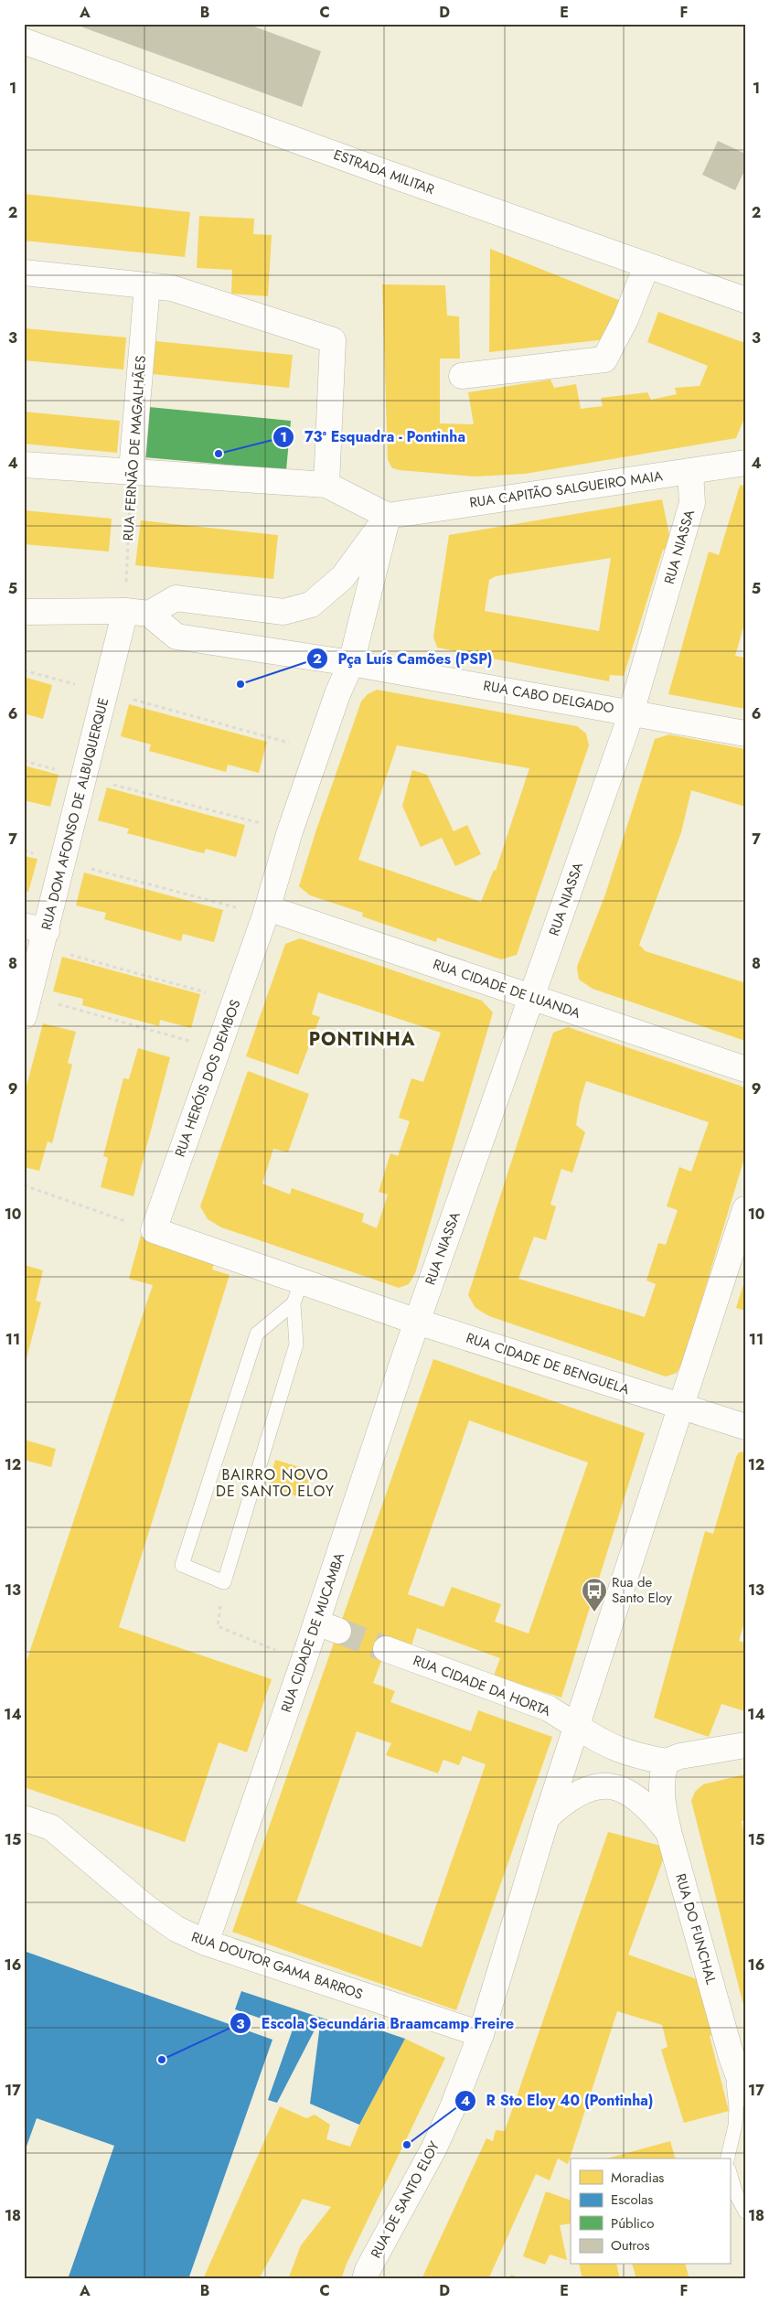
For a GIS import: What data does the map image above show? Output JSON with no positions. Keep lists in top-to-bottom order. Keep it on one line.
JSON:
{"streets":{"street":["ESTRADA MILITAR","RUA FERNÃO DE MAGALHÃES","RUA CAPITÃO SALGUEIRO MAIA","RUA NIASSA","RUA CABO DELGADO","RUA DOM AFONSO DE ALBUQUERQUE","RUA CIDADE DE LUANDA","RUA HERÓIS DOS DEMBOS","RUA CIDADE DE BENGUELA","RUA CIDADE DE MUCAMBA","RUA CIDADE DA HORTA","RUA DO FUNCHAL","RUA DOUTOR GAMA BARROS","RUA DE SANTO ELOY"]},"crossings":[["RUA FERNÃO DE MAGALHÃES","RUA CABO DELGADO"],["RUA FERNÃO DE MAGALHÃES","RUA DOM AFONSO DE ALBUQUERQUE"],["RUA CAPITÃO SALGUEIRO MAIA","RUA NIASSA"],["RUA CAPITÃO SALGUEIRO MAIA","RUA HERÓIS DOS DEMBOS"],["RUA NIASSA","RUA CABO DELGADO"],["RUA NIASSA","RUA CIDADE DE LUANDA"],["RUA NIASSA","RUA CIDADE DE BENGUELA"],["RUA NIASSA","RUA CIDADE DE MUCAMBA"],["RUA CABO DELGADO","RUA DOM AFONSO DE ALBUQUERQUE"],["RUA CABO DELGADO","RUA HERÓIS DOS DEMBOS"],["RUA CIDADE DE LUANDA","RUA HERÓIS DOS DEMBOS"],["RUA CIDADE DE BENGUELA","RUA CIDADE DE MUCAMBA"],["RUA CIDADE DE BENGUELA","RUA DE SANTO ELOY"],["RUA CIDADE DE MUCAMBA","RUA DOUTOR GAMA BARROS"],["RUA CIDADE DA HORTA","RUA DO FUNCHAL"],["RUA CIDADE DA HORTA","RUA DE SANTO ELOY"],["RUA DOUTOR GAMA BARROS","RUA DE SANTO ELOY"]],"districts":["PONTINHA","BAIRRO NOVO DE SANTO ELOY"],"places":{"other":["73ª Esquadra - Pontinha","Pça Luís Camões (PSP)","Escola Secundária Braamcamp Freire","R Sto Eloy 40 (Pontinha)"],"bus stop":["Rua de Santo Eloy"]},"legend":["Moradias","Escolas","Público","Outros"],"grid":{"columns":["A","B","C","D","E","F"],"rows":["1","2","3","4","5","6","7","8","9","10","11","12","13","14","15","16","17","18"]}}
